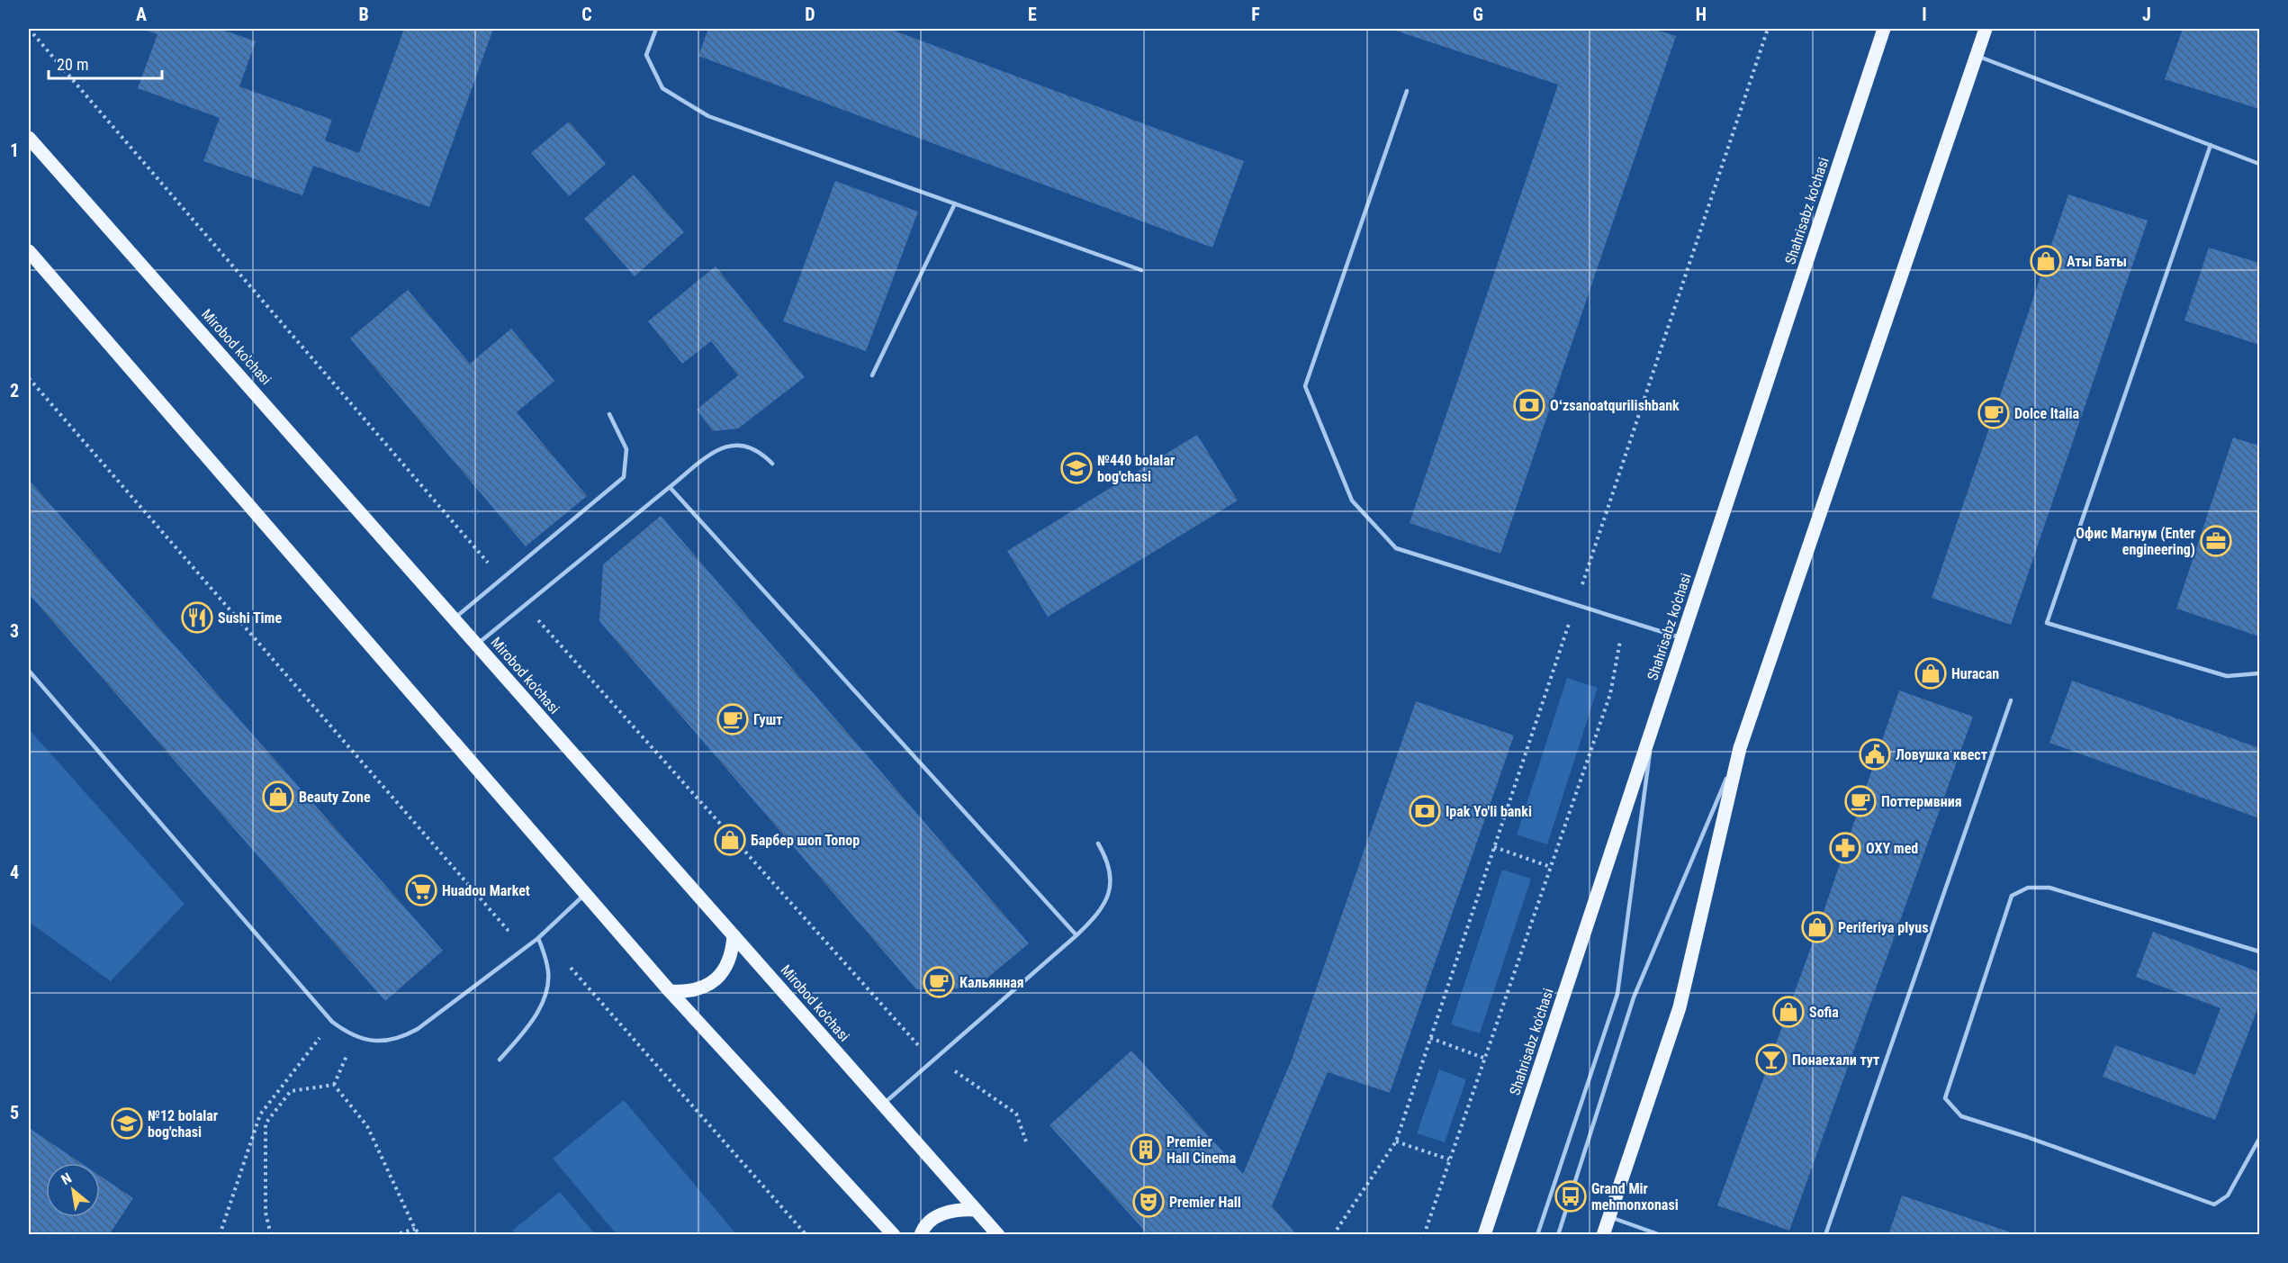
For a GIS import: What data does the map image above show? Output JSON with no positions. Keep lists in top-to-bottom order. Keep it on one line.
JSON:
{"streets":{"main road":["Shahrisabz ko'chasi","Mirobod ko'chasi"]},"places":{"shop":["Аты Баты","Huracan","Beauty Zone","Барбер шоп Топор","Periferiya plyus","Sofia"],"bank":["Oʻzsanoatqurilishbank","Ipak Yo'li banki"],"cafe":["Dolce Italia","Гушт","Поттермвния","Кальянная"],"school or university":["№440 bolalar bog'chasi","№12 bolalar bog'chasi"],"office":["Офис Магнум (Enter engineering)"],"restaurant":["Sushi Time"],"public building":["Ловушка квест"],"pharmacy":["OXY med"],"supermarket":["Huadou Market"],"bar":["Понаехали тут"],"building":["Premier Hall Cinema"],"bus stop":["Grand Mir mehmonxonasi"],"theatre":["Premier Hall"]},"scale_bar":"20 m","north":"top left","grid":{"columns":["A","B","C","D","E","F","G","H","I","J"],"rows":["1","2","3","4","5"]}}
